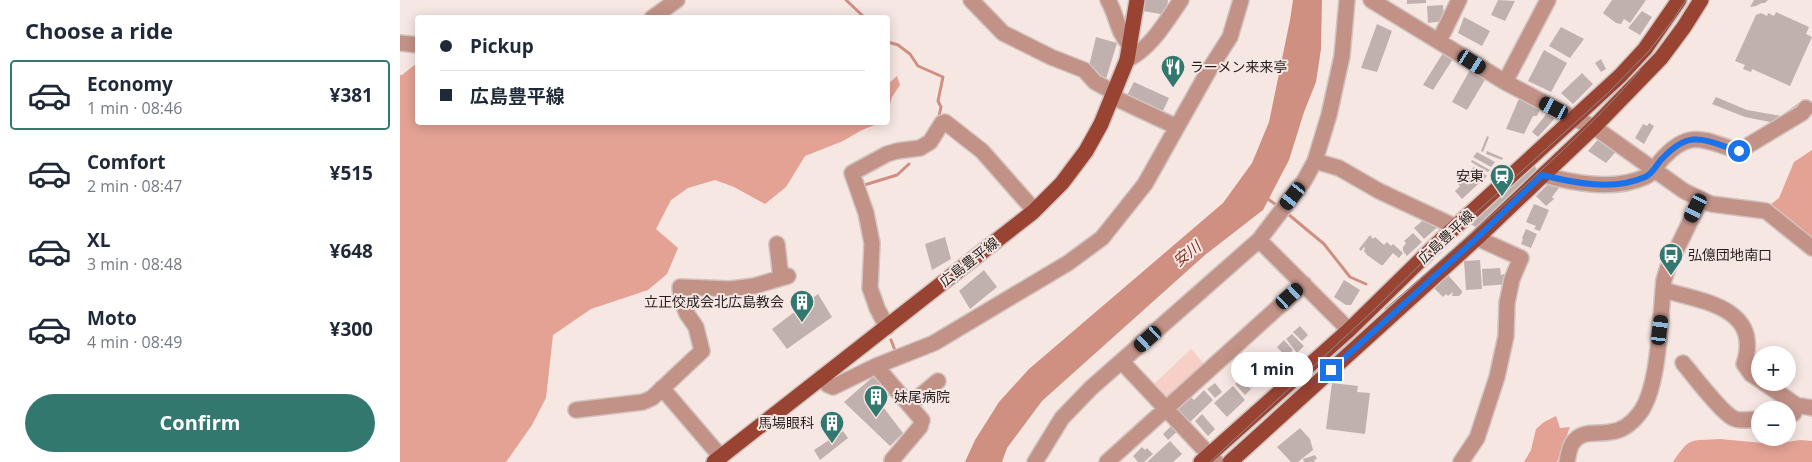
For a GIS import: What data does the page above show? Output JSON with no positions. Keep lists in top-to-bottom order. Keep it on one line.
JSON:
{"streets":{"main road":["広島豊平線"]},"water":["安川"],"places":{"restaurant":["ラーメン来来亭"],"station":["安東"],"bus stop":["弘億団地南口"],"building":["立正佼成会北広島教会","妹尾病院","馬場眼科"]},"page":{"heading":"Choose a ride","banner":["Pickup","広島豊平線"],"list":[{"name":"Economy","note":"1 min · 08:46","value":"¥381"},{"name":"Comfort","note":"2 min · 08:47","value":"¥515"},{"name":"XL","note":"3 min · 08:48","value":"¥648"},{"name":"Moto","note":"4 min · 08:49","value":"¥300"}],"map_buttons":["+","−"],"bubble":"1 min","buttons":"Confirm"}}
